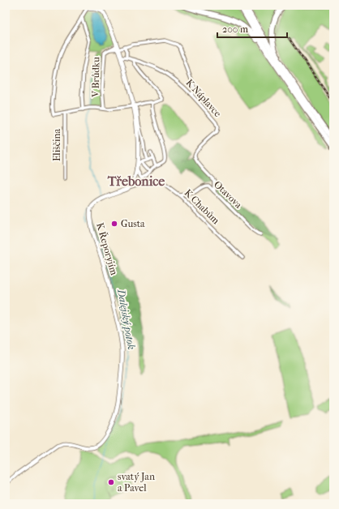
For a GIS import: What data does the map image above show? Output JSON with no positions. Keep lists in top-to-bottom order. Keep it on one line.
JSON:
{"streets":{"street":["V Brůdku","K Náplavce","Eliščina","Otavova","K Chabům","K Řeporyjím"]},"crossings":[["K Náplavce","Otavova"],["Otavova","K Chabům"],["K Chabům","K Řeporyjím"]],"districts":["Třebonice"],"water":["Dalejský potok"],"places":["Gusta","svatý Jan a Pavel"],"scale_bar":"200 m"}
